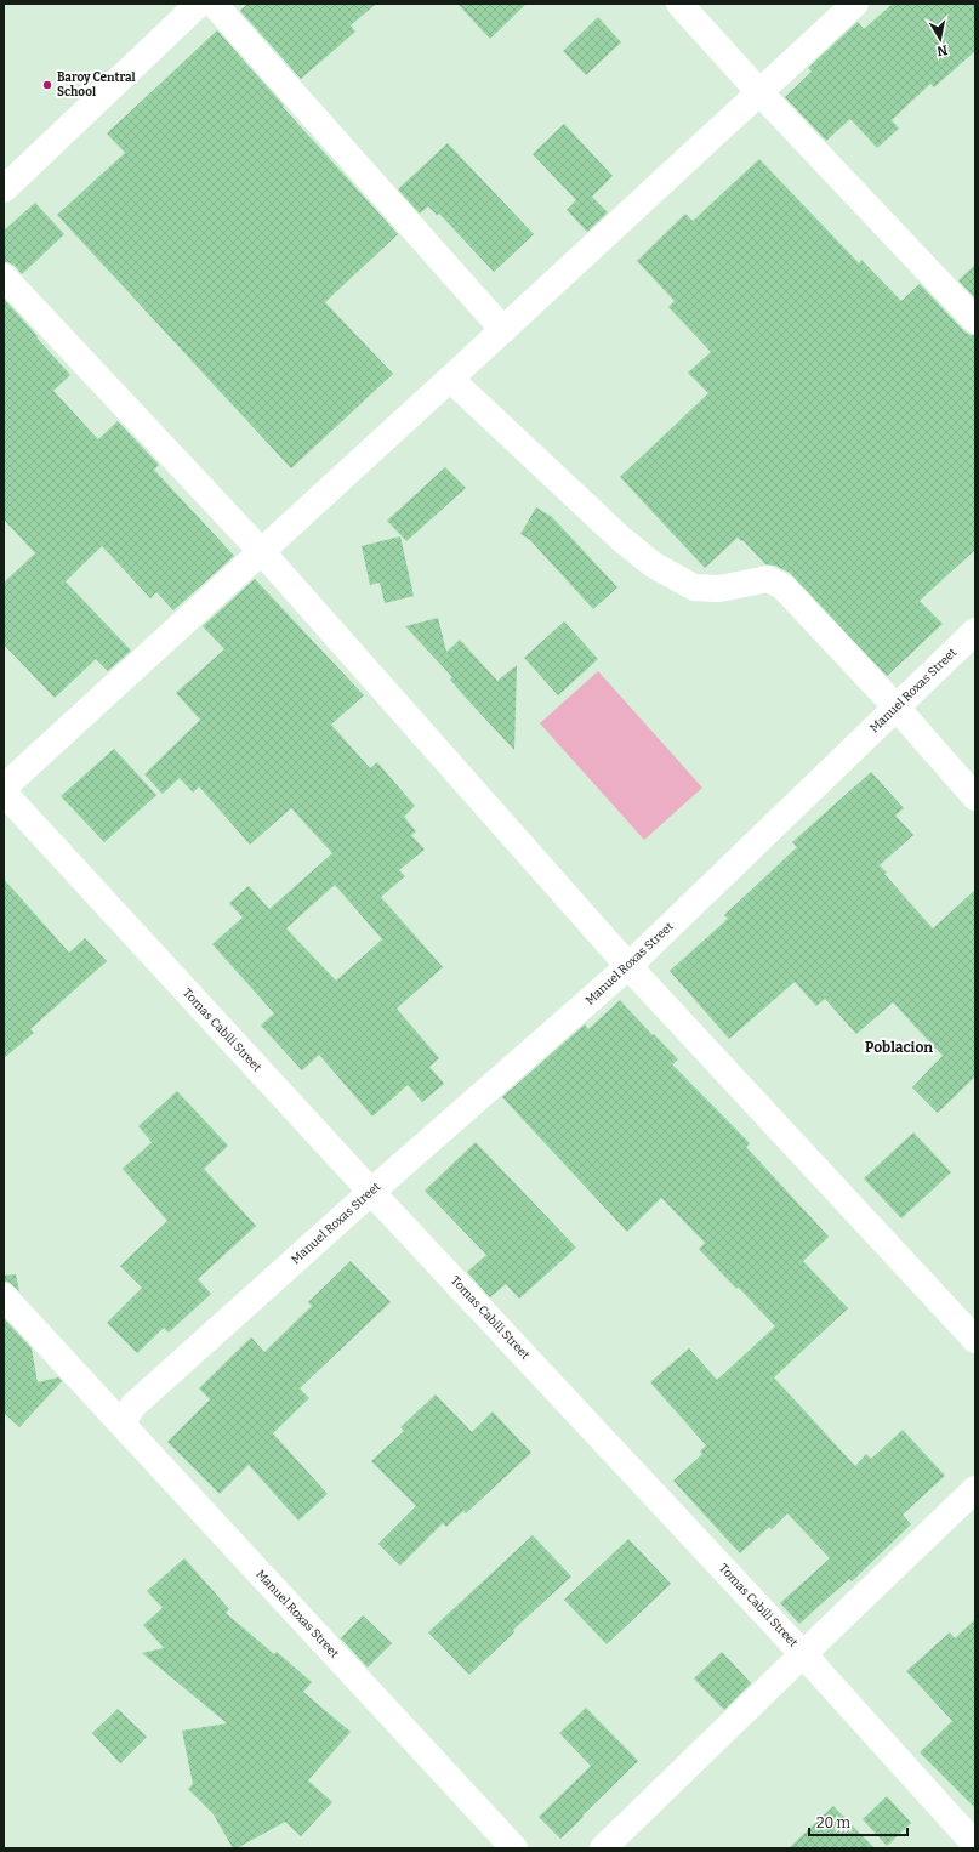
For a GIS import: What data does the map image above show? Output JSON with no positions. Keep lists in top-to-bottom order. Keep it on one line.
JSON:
{"streets":{"street":["Manuel Roxas Street","Tomas Cabili Street"]},"crossings":[["Manuel Roxas Street","Tomas Cabili Street"]],"districts":["Poblacion"],"places":["Baroy Central School"],"scale_bar":"20 m","north":"bottom"}
